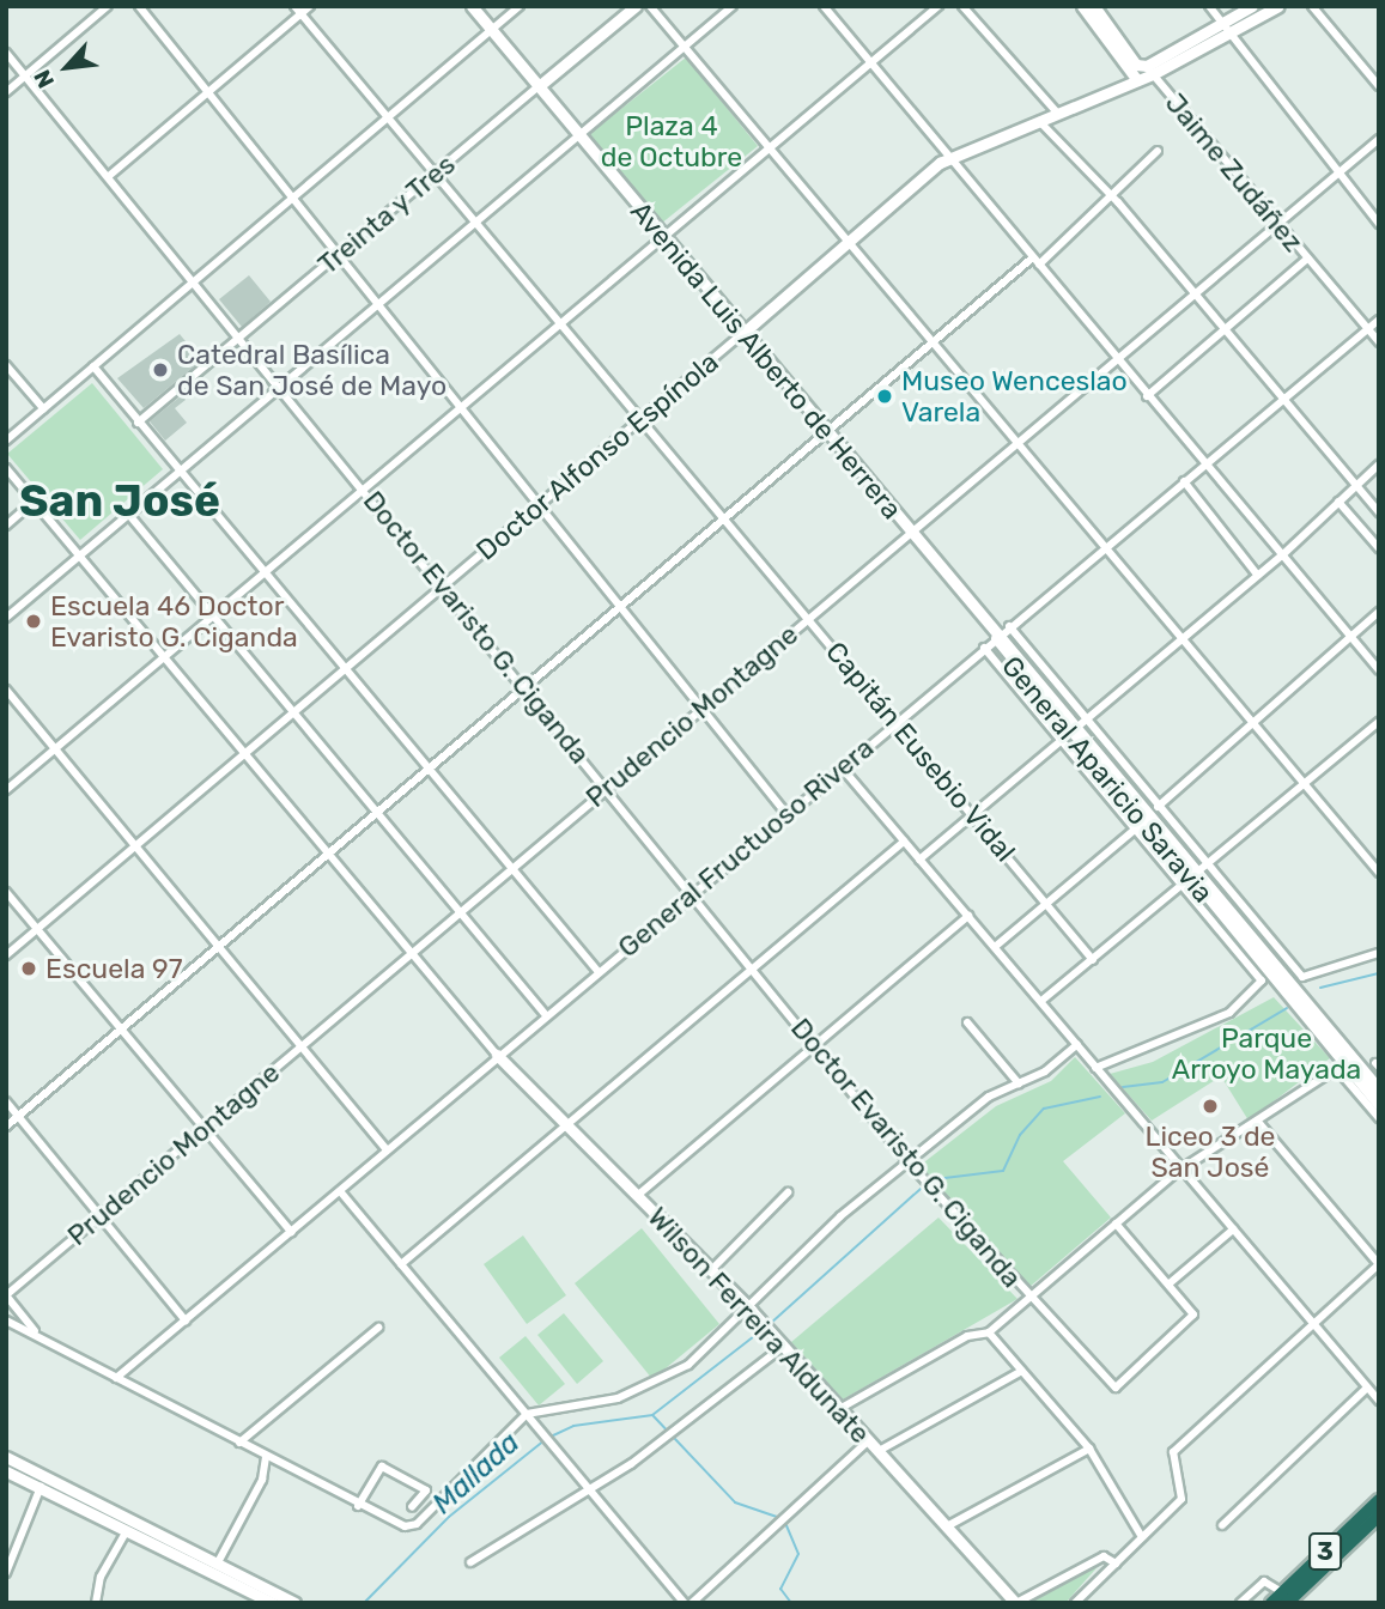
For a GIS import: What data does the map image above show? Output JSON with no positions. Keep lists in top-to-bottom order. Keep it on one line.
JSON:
{"streets":{"highway":["3"],"street":["Jaime Zudáñez","Treinta y Tres","Avenida Luis Alberto de Herrera","Doctor Alfonso Espínola","Doctor Evaristo G. Ciganda","Prudencio Montagne","Capitán Eusebio Vidal","General Aparicio Saravia","General Fructuoso Rivera","Wilson Ferreira Aldunate"]},"crossings":[["Jaime Zudáñez","Doctor Alfonso Espínola"],["Jaime Zudáñez","Prudencio Montagne"],["Jaime Zudáñez","General Fructuoso Rivera"],["Treinta y Tres","Avenida Luis Alberto de Herrera"],["Treinta y Tres","Doctor Evaristo G. Ciganda"],["Treinta y Tres","Capitán Eusebio Vidal"],["Avenida Luis Alberto de Herrera","Doctor Alfonso Espínola"],["Avenida Luis Alberto de Herrera","Prudencio Montagne"],["Avenida Luis Alberto de Herrera","General Aparicio Saravia"],["Avenida Luis Alberto de Herrera","General Fructuoso Rivera"],["Doctor Alfonso Espínola","Doctor Evaristo G. Ciganda"],["Doctor Alfonso Espínola","Capitán Eusebio Vidal"],["Doctor Evaristo G. Ciganda","Prudencio Montagne"],["Doctor Evaristo G. Ciganda","General Fructuoso Rivera"],["Prudencio Montagne","Capitán Eusebio Vidal"],["Capitán Eusebio Vidal","General Fructuoso Rivera"],["General Aparicio Saravia","General Fructuoso Rivera"],["General Fructuoso Rivera","Wilson Ferreira Aldunate"]],"districts":["San José"],"water":["Mallada"],"parks":["Plaza 4 de Octubre","Parque Arroyo Mayada"],"places":["Catedral Basílica de San José de Mayo","Museo Wenceslao Varela","Escuela 46 Doctor Evaristo G. Ciganda","Escuela 97","Liceo 3 de San José"],"north":"bottom left"}
